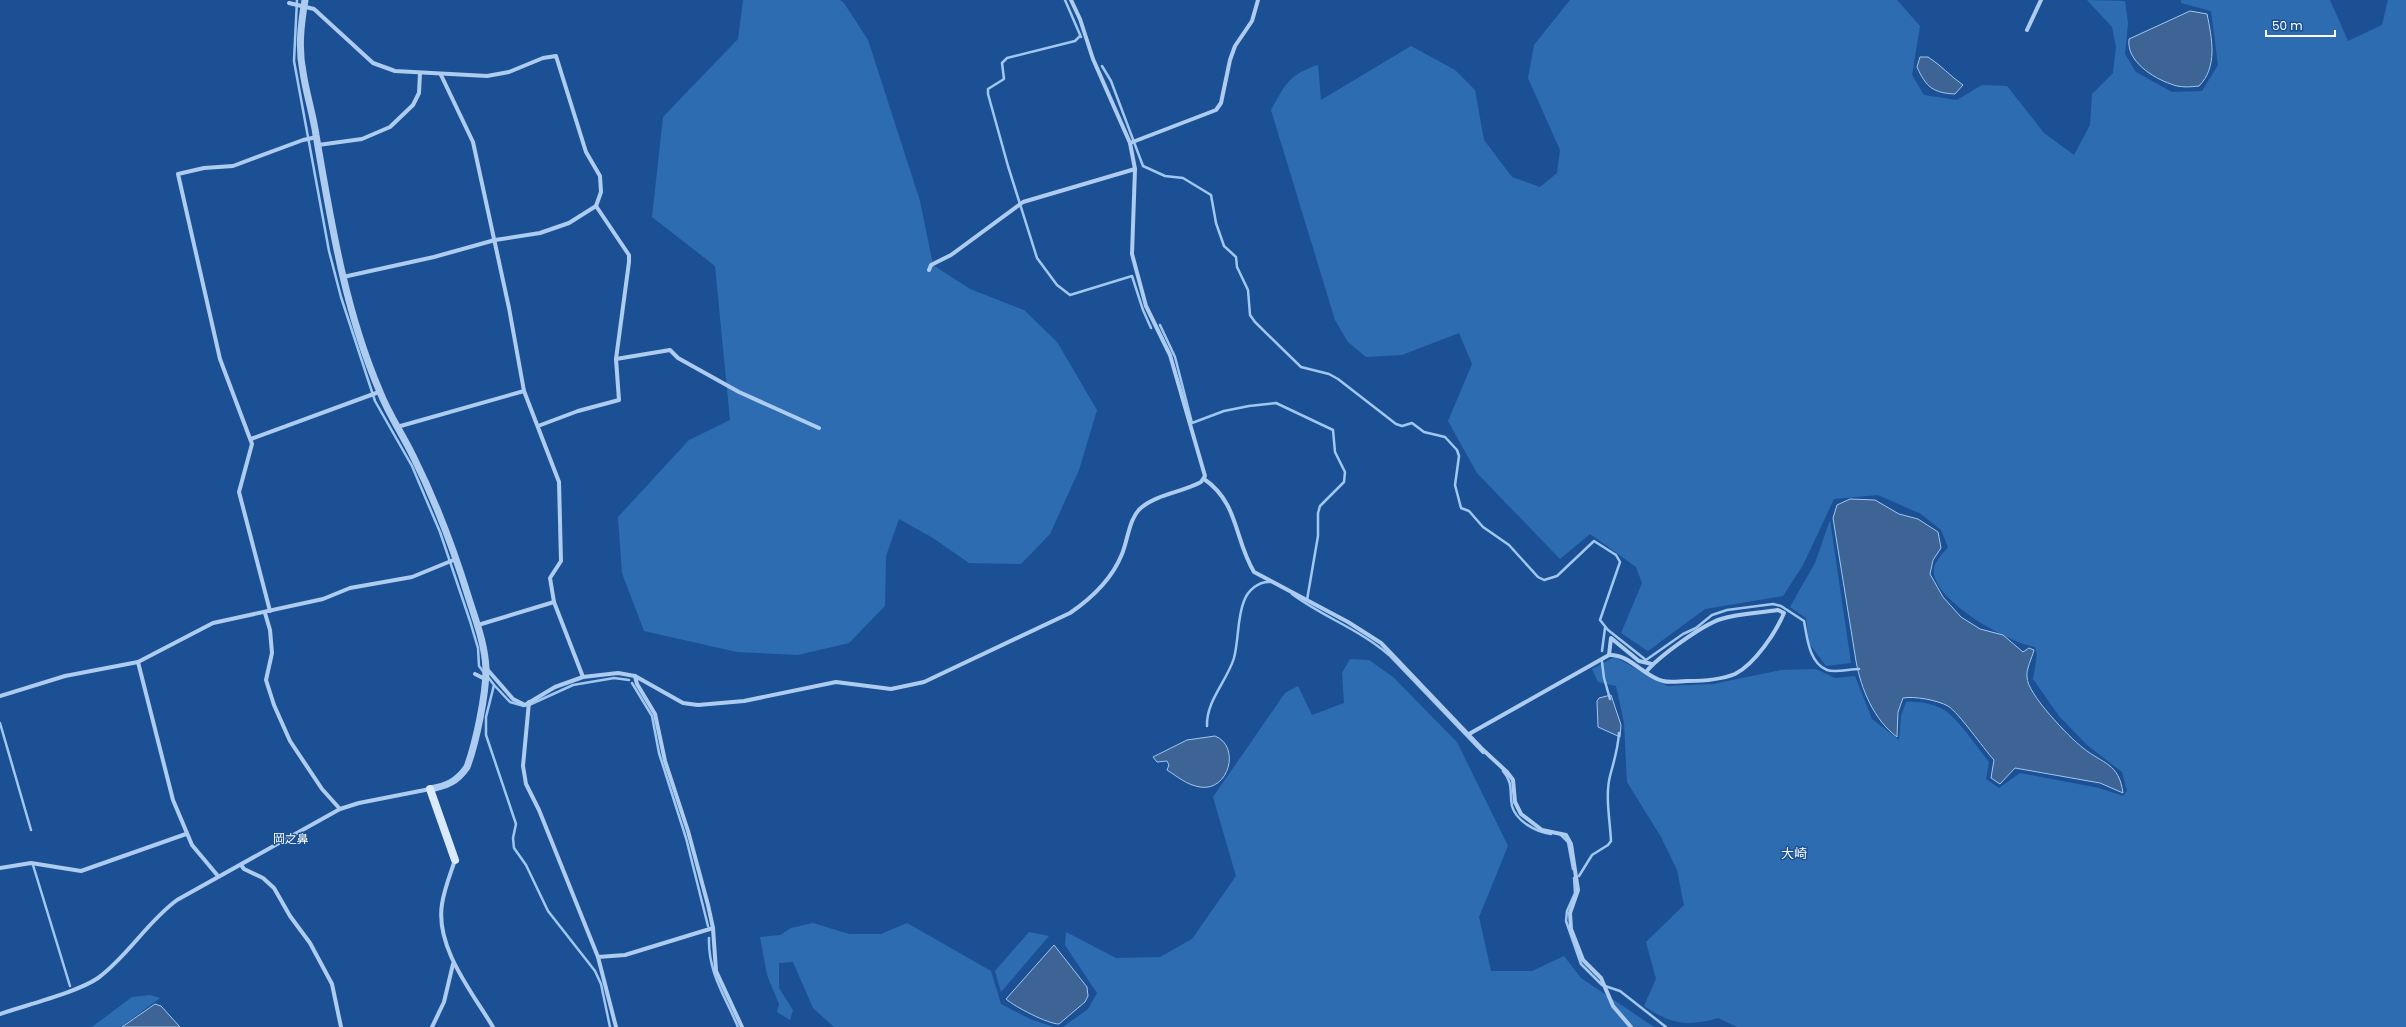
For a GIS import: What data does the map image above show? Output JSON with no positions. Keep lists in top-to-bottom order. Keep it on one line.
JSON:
{"districts":["岡之鼻","大崎"],"scale_bar":"50 m"}
